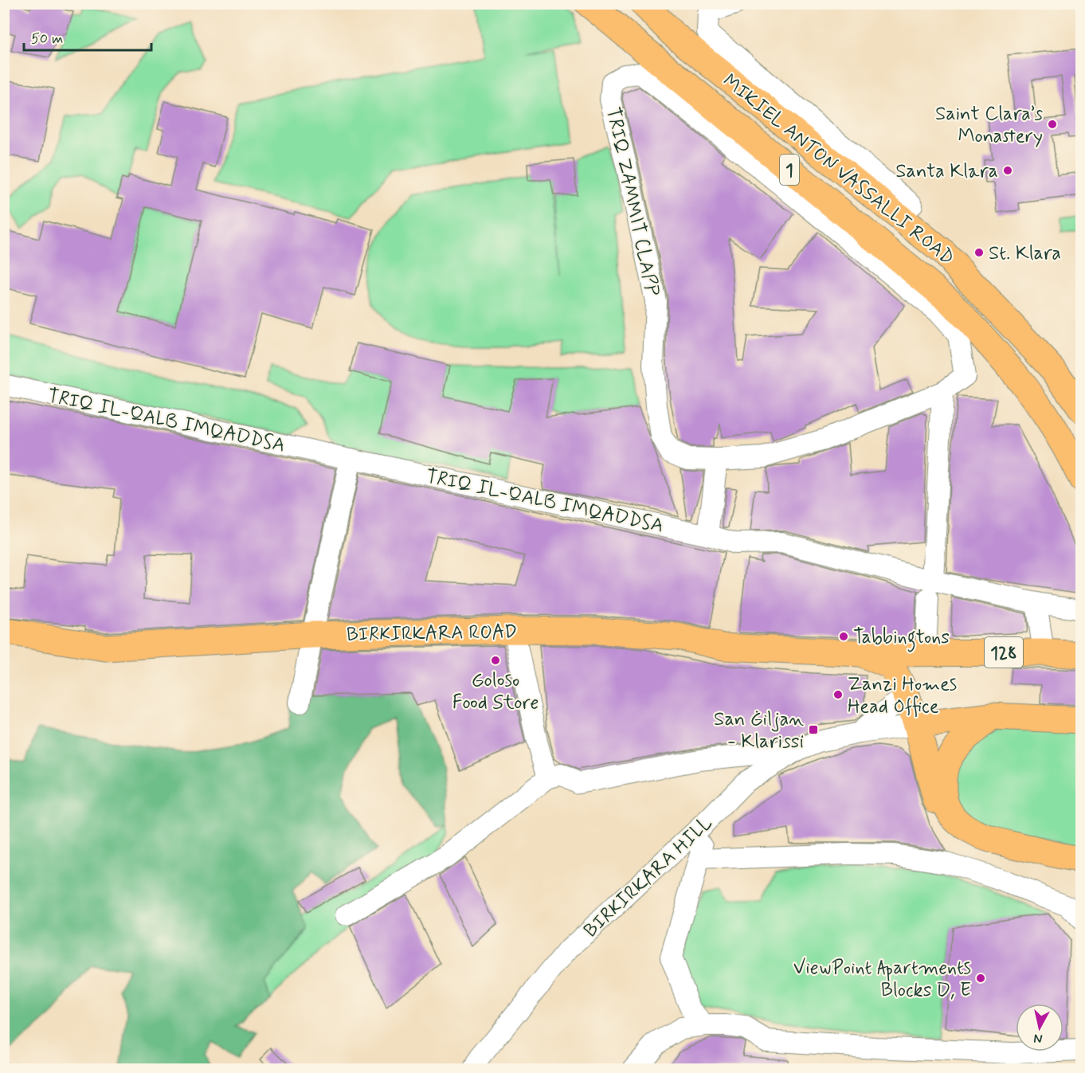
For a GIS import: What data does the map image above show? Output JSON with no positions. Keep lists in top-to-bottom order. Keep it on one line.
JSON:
{"streets":{"main road":["MIKIEL ANTON VASSALLI ROAD","1","BIRKIRKARA ROAD","128"],"street":["TRIQ ZAMMIT CLAPP","TRIQ IL-QALB IMQADDSA","BIRKIRKARA HILL"]},"crossings":[["MIKIEL ANTON VASSALLI ROAD","1"],["MIKIEL ANTON VASSALLI ROAD","TRIQ ZAMMIT CLAPP"],["BIRKIRKARA ROAD","BIRKIRKARA HILL"]],"places":{"other":["Saint Clara’s Monastery","Santa Klara","St. Klara","Tabbingtons","Goloso Food Store","Zanzi Homes Head Office","ViewPoint Apartments Blocks D, E"],"transit":["San Ġiljan - Klarissi"]},"scale_bar":"50 m","north":"bottom"}
